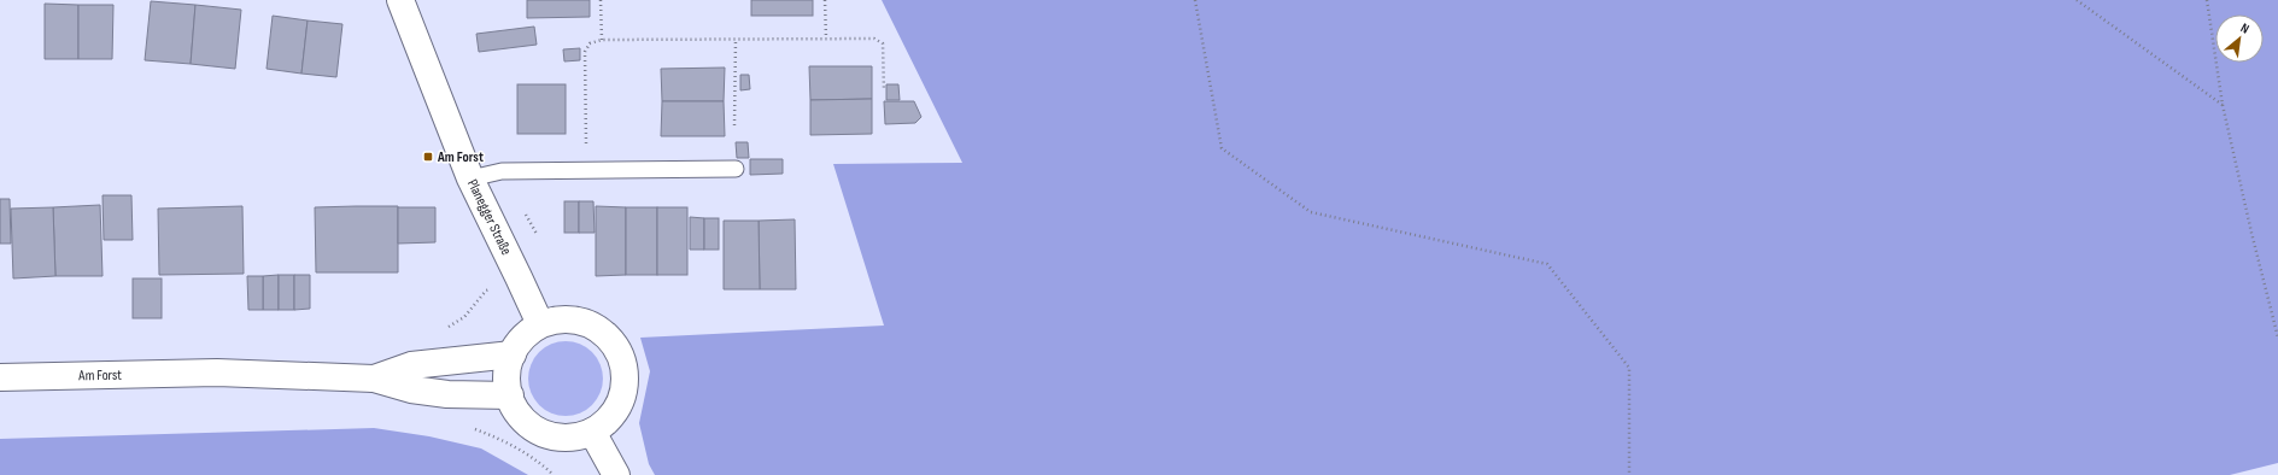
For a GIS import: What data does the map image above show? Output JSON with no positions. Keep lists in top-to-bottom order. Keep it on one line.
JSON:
{"streets":{"street":["Planegger Straße","Am Forst"]},"crossings":[["Planegger Straße","Am Forst"]],"places":{"transit":["Am Forst"]},"north":"top right"}
